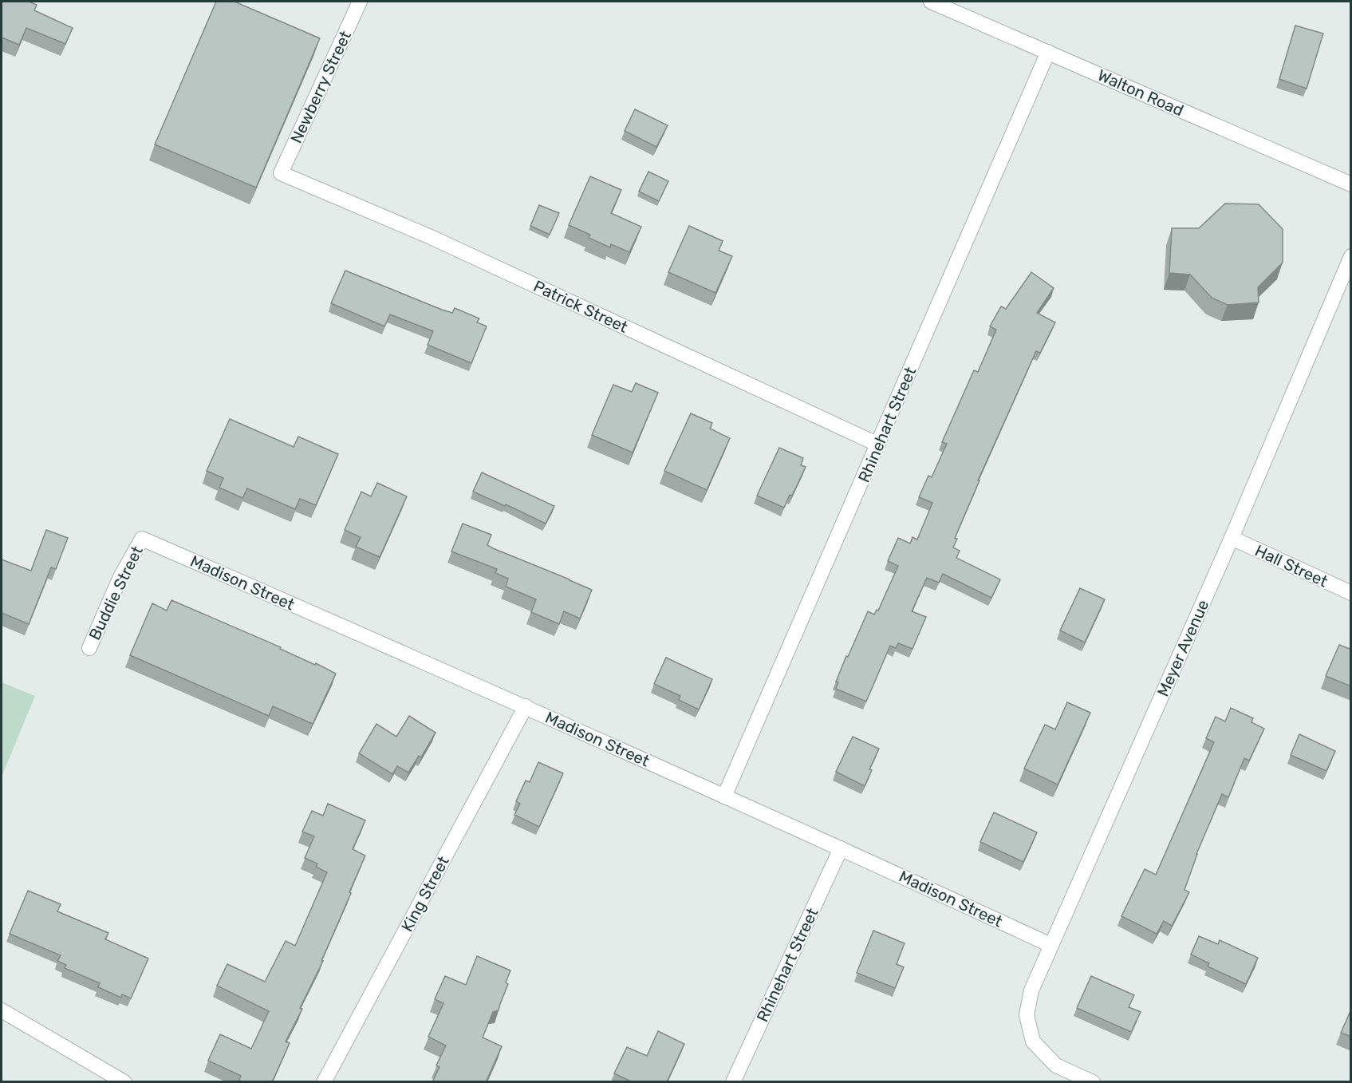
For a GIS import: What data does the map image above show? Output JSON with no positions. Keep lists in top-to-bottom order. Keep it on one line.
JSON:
{"streets":{"street":["Newberry Street","Walton Road","Patrick Street","Rhinehart Street","Hall Street","Madison Street","Buddie Street","Meyer Avenue","King Street"]},"crossings":[["Newberry Street","Patrick Street"],["Walton Road","Rhinehart Street"],["Patrick Street","Rhinehart Street"],["Rhinehart Street","Madison Street"],["Hall Street","Meyer Avenue"],["Madison Street","Buddie Street"],["Madison Street","Meyer Avenue"],["Madison Street","King Street"]]}
